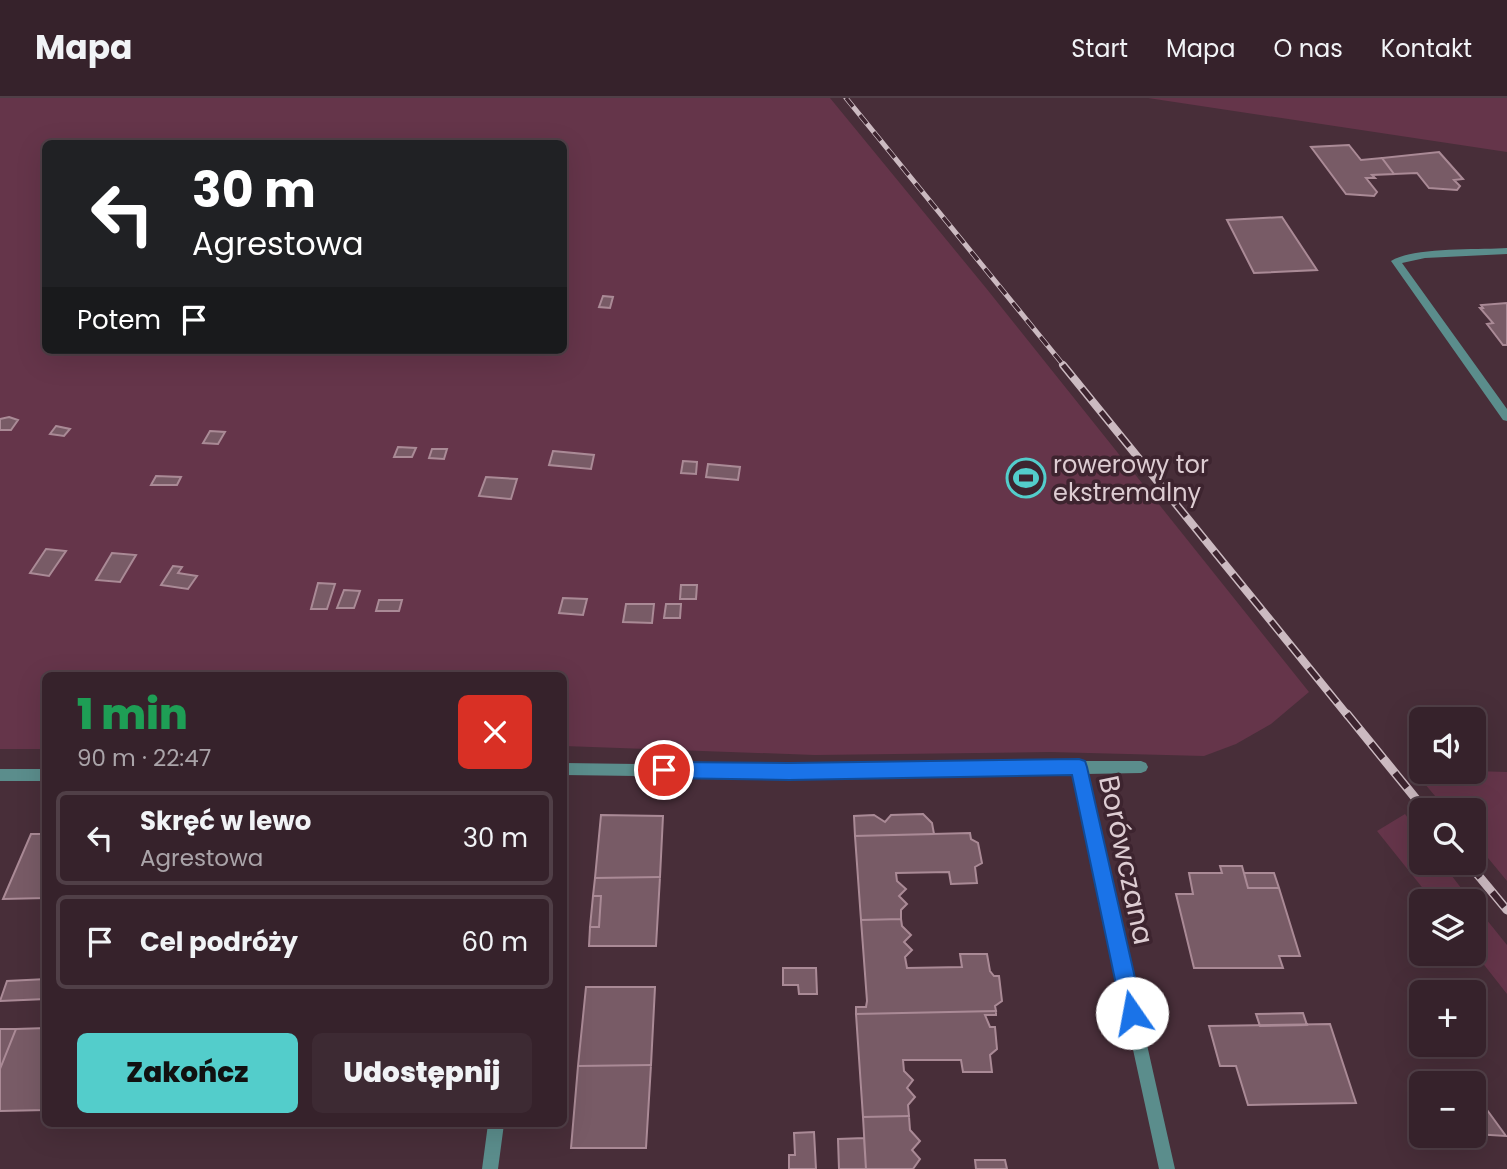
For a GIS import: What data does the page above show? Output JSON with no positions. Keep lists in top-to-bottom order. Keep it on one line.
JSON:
{"streets":{"street":["Borówczana"]},"places":{"sports":["rowerowy tor ekstremalny"]},"page":{"header":"Mapa","nav":["Start","Mapa","O nas","Kontakt"],"turn":["30 m","Agrestowa"],"then":"Potem","heading":["1 min","90 m · 22:47"],"map_buttons":["+","−"],"list":[{"name":"Skręć w lewo","note":"Agrestowa","value":"30 m"},{"name":"Cel podróży","value":"60 m"}],"buttons":["Zakończ","Udostępnij"]}}
